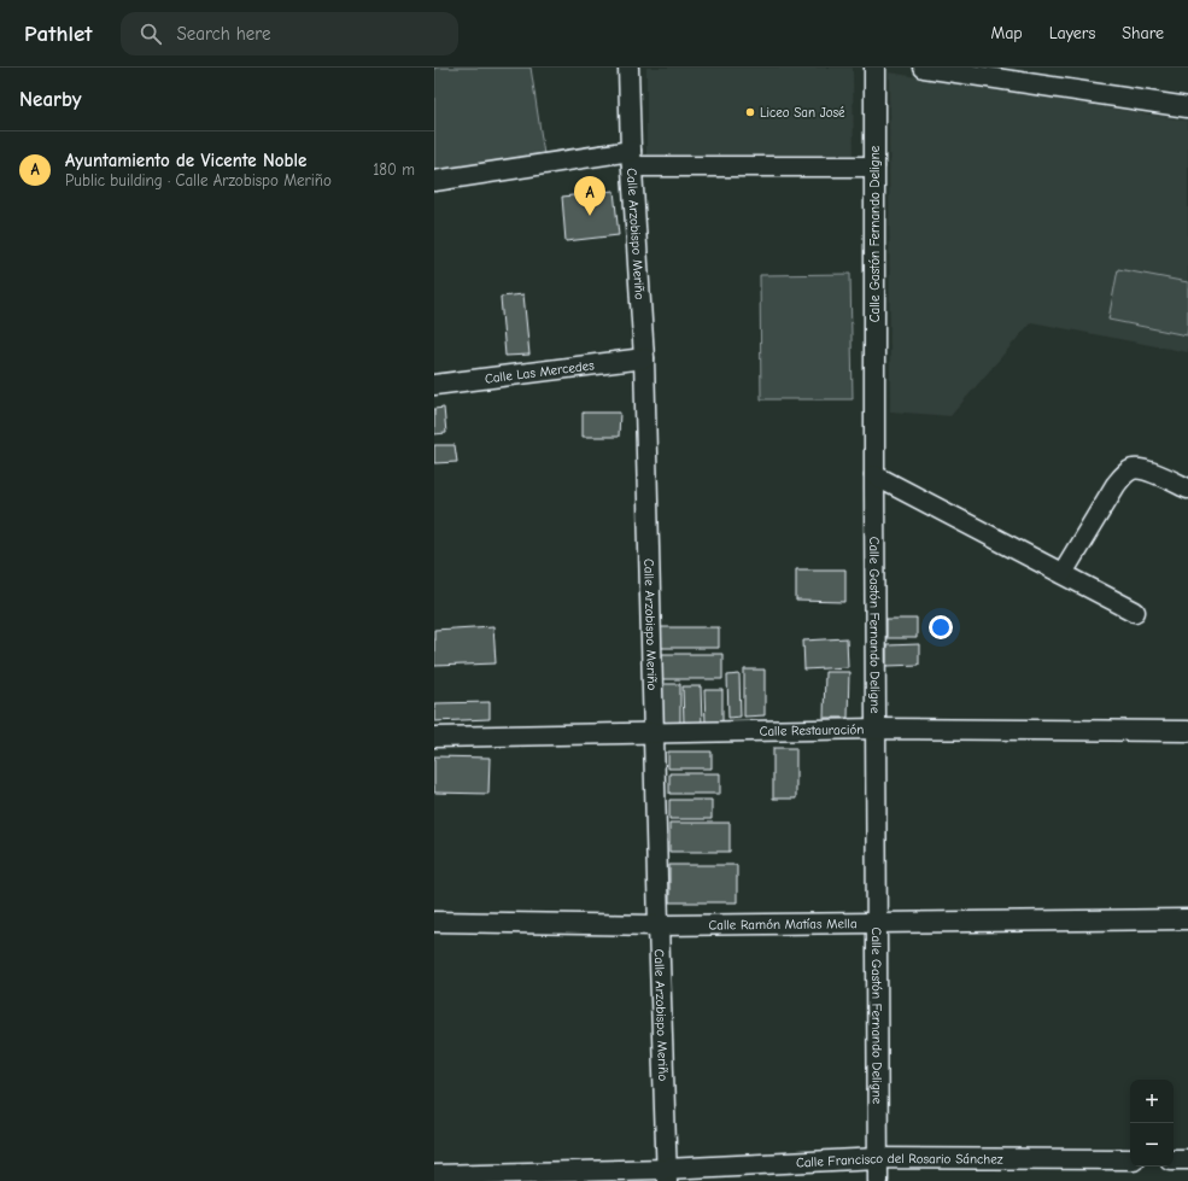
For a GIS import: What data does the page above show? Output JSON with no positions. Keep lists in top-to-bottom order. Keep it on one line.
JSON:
{"streets":{"street":["Calle Arzobispo Meriño","Calle Gastón Fernando Deligne","Calle Las Mercedes","Calle Restauración","Calle Ramón Matías Mella","Calle Francisco del Rosario Sánchez"]},"crossings":[["Calle Arzobispo Meriño","Calle Las Mercedes"],["Calle Arzobispo Meriño","Calle Restauración"],["Calle Arzobispo Meriño","Calle Ramón Matías Mella"],["Calle Arzobispo Meriño","Calle Francisco del Rosario Sánchez"],["Calle Gastón Fernando Deligne","Calle Restauración"],["Calle Gastón Fernando Deligne","Calle Ramón Matías Mella"],["Calle Gastón Fernando Deligne","Calle Francisco del Rosario Sánchez"]],"places":["Liceo San José"],"page":{"header":"Pathlet","search":"Search here","nav":["Map","Layers","Share"],"heading":"Nearby","list":[{"mark":"A","name":"Ayuntamiento de Vicente Noble","note":"Public building · Calle Arzobispo Meriño","value":"180 m"}],"pins":"A","map_buttons":["+","−"]}}
